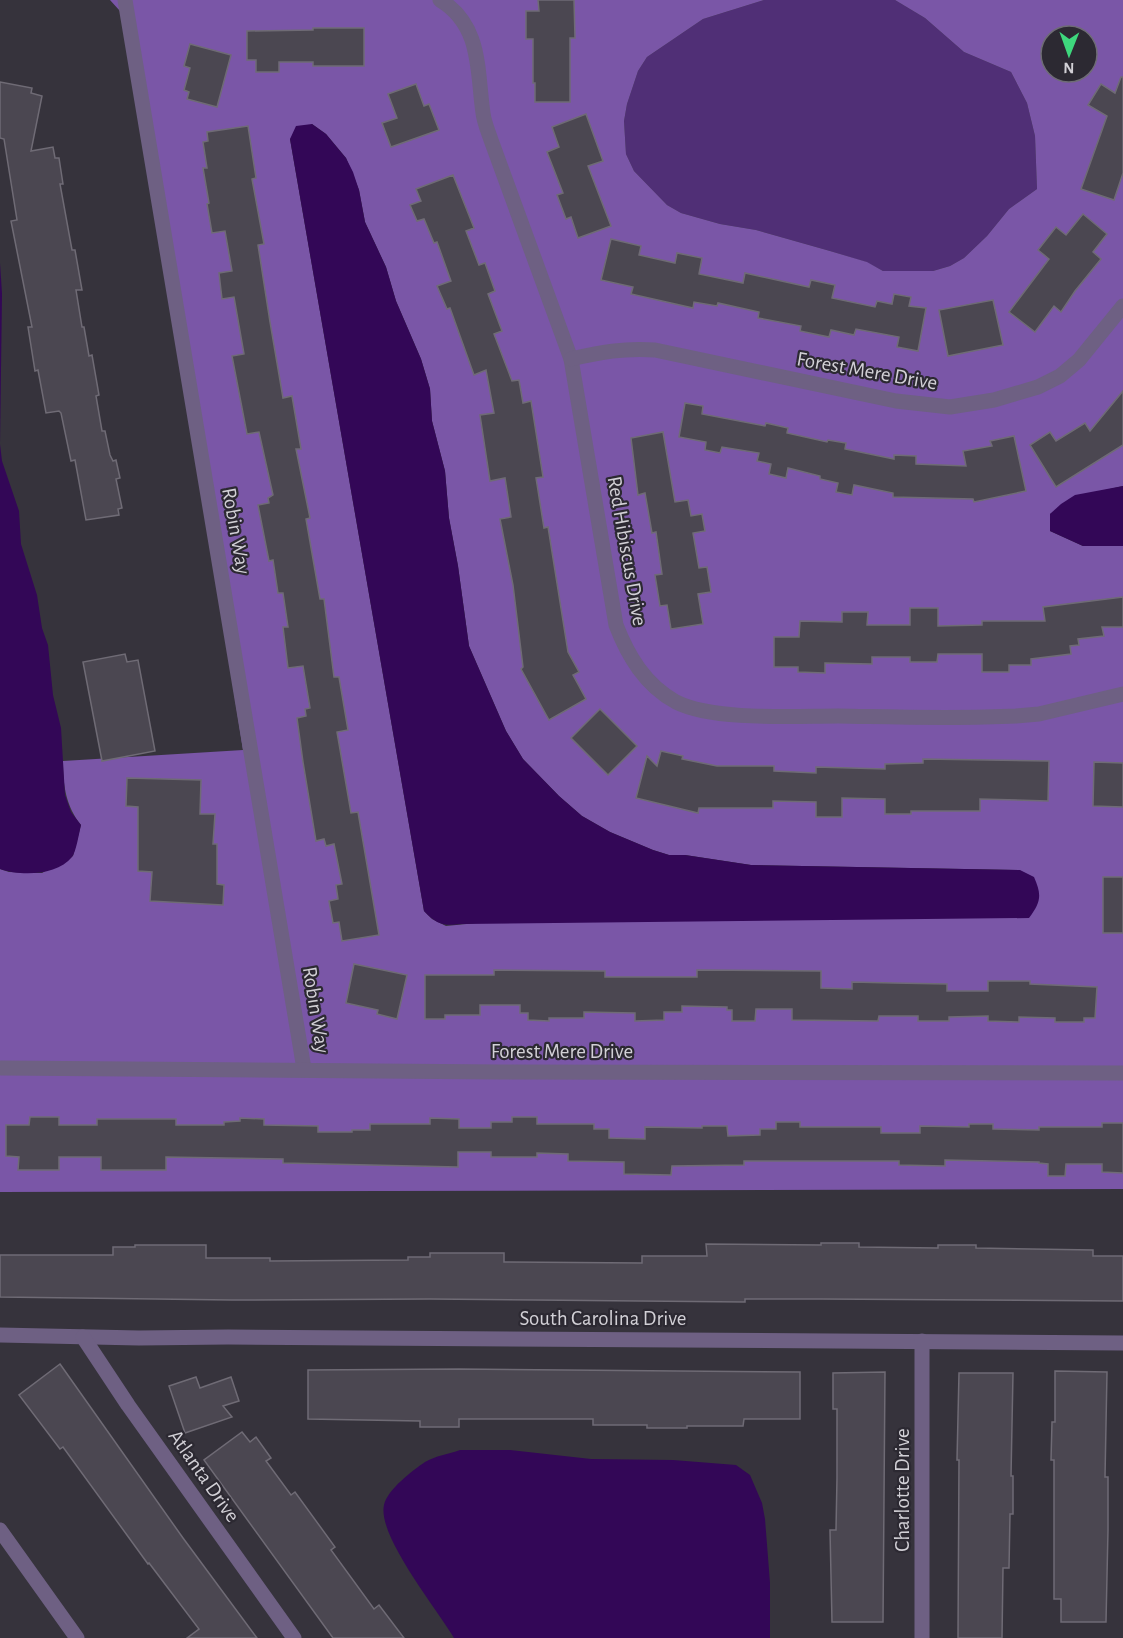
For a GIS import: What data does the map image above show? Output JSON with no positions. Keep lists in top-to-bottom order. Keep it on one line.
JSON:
{"streets":{"street":["Forest Mere Drive","Robin Way","Red Hibiscus Drive","South Carolina Drive","Atlanta Drive","Charlotte Drive"]},"crossings":[["Forest Mere Drive","Robin Way"],["Forest Mere Drive","Red Hibiscus Drive"],["South Carolina Drive","Atlanta Drive"],["South Carolina Drive","Charlotte Drive"]],"north":"bottom"}
